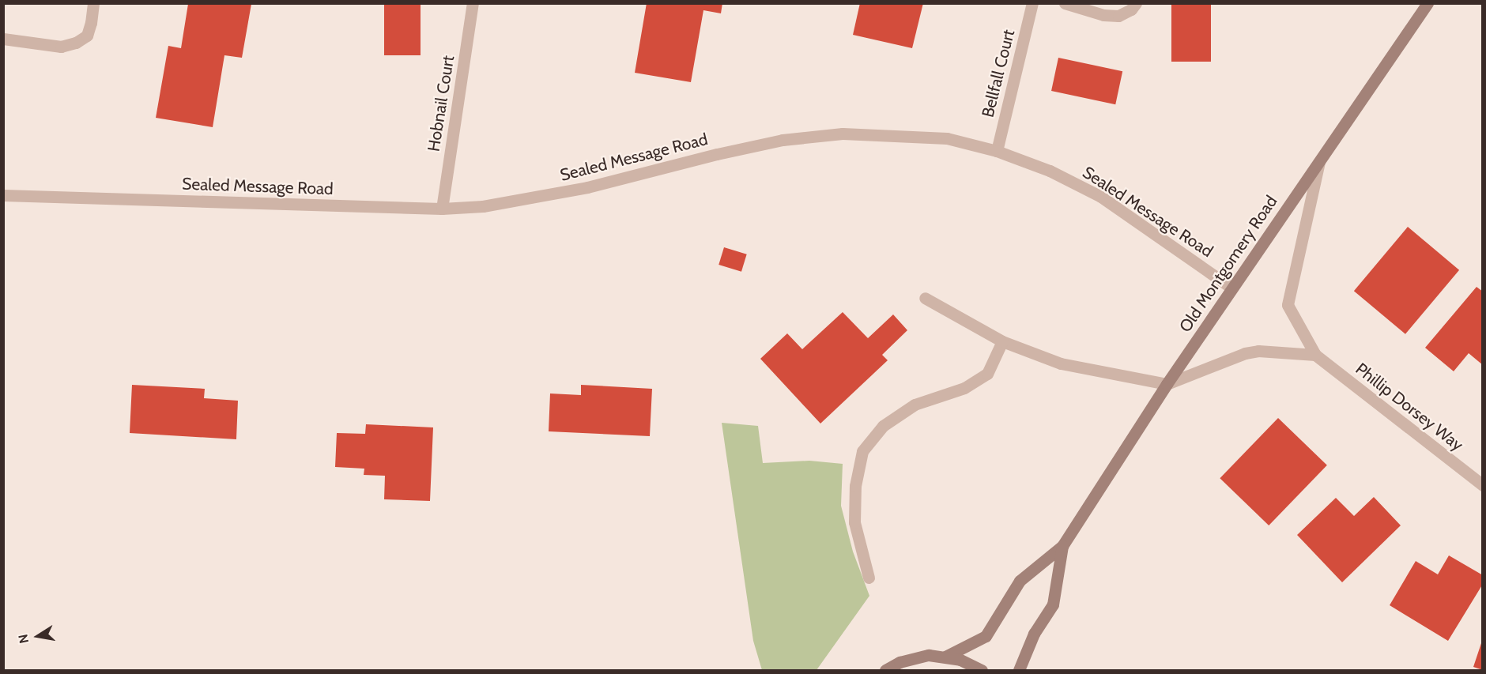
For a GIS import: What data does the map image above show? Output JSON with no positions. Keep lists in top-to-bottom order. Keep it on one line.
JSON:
{"streets":{"street":["Bellfall Court","Hobnail Court","Sealed Message Road","Old Montgomery Road","Phillip Dorsey Way"]},"crossings":[["Bellfall Court","Sealed Message Road"],["Hobnail Court","Sealed Message Road"],["Sealed Message Road","Old Montgomery Road"],["Old Montgomery Road","Phillip Dorsey Way"]],"north":"left"}
